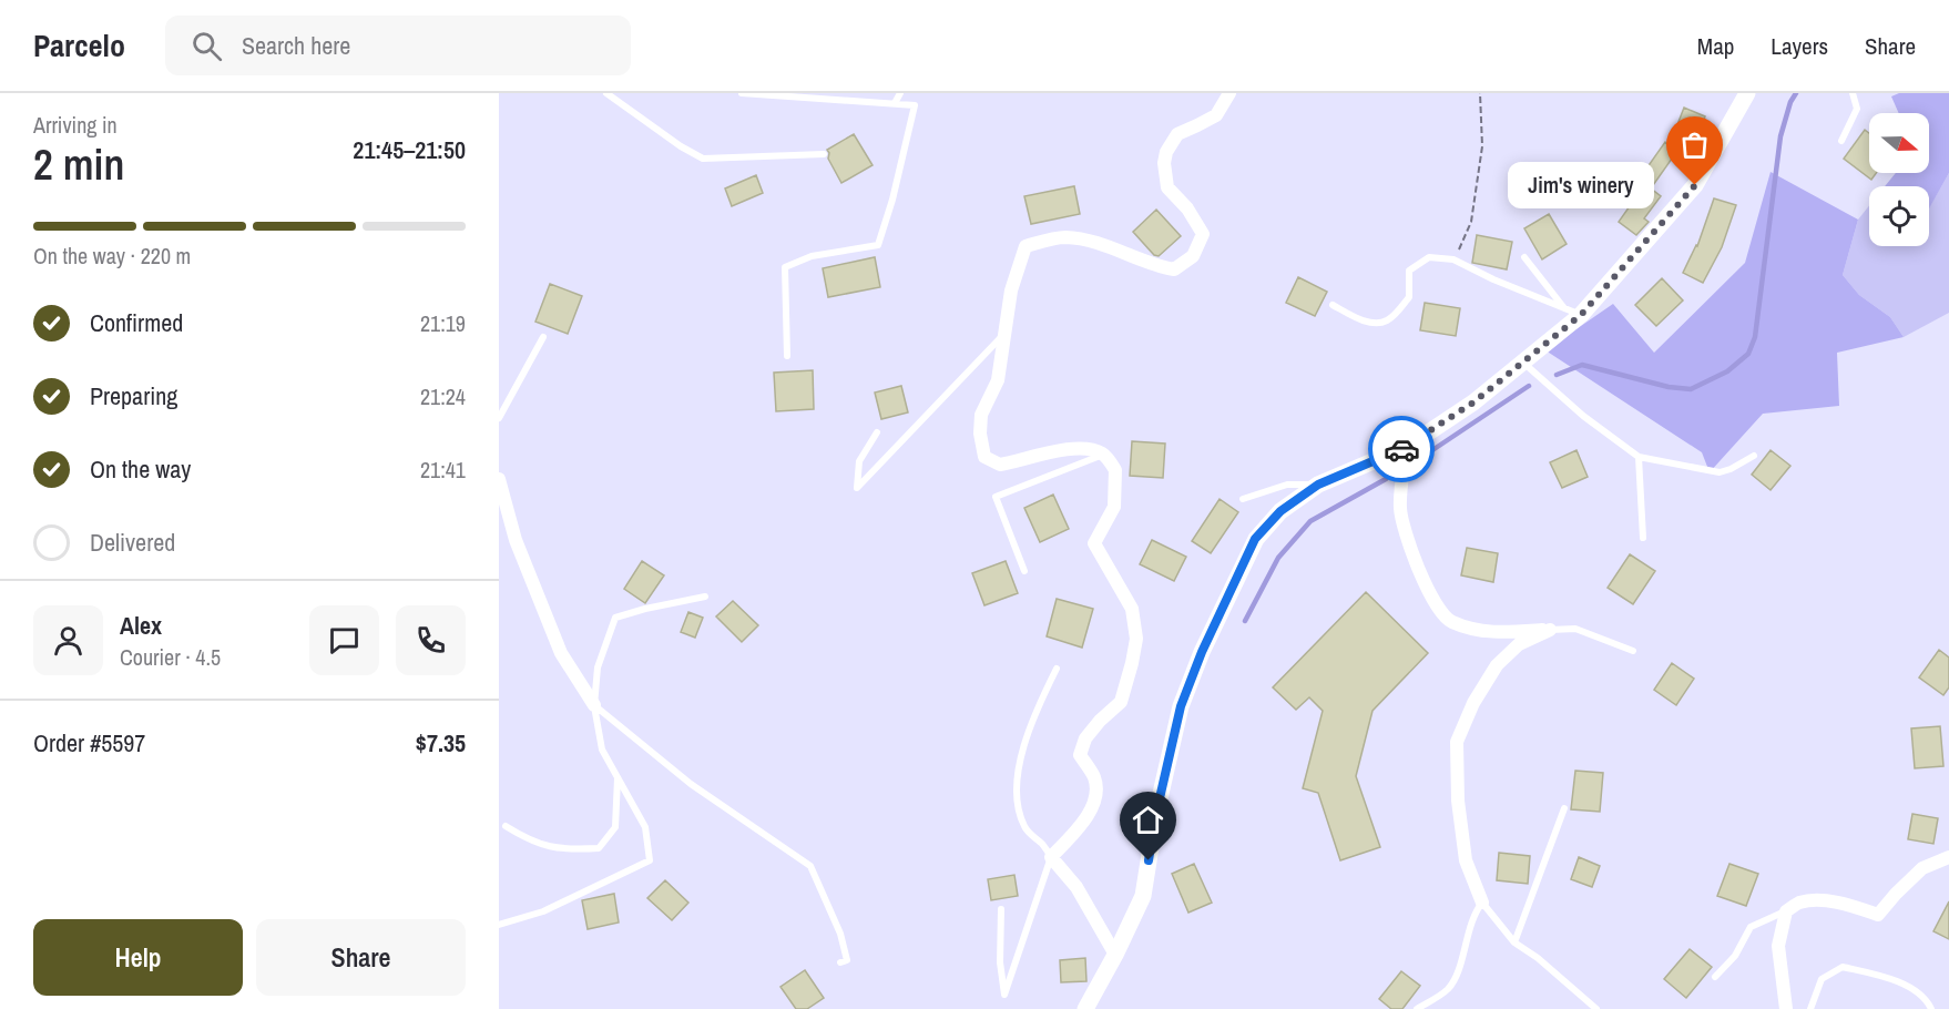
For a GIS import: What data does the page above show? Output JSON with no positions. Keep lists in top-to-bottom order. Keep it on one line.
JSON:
{"places":["Jim's winery"],"north":"right","page":{"header":"Parcelo","search":"Search here","nav":["Map","Layers","Share"],"heading":["2 min","Arriving in","21:45–21:50"],"panel":["Alex","Courier · 4.5","Order #5597","$7.35"],"bubble":"Jim's winery","bar":"On the way · 220 m","list":[["Confirmed","21:19"],["Preparing","21:24"],["On the way","21:41"],"Delivered"],"buttons":["Help","Share"]}}
